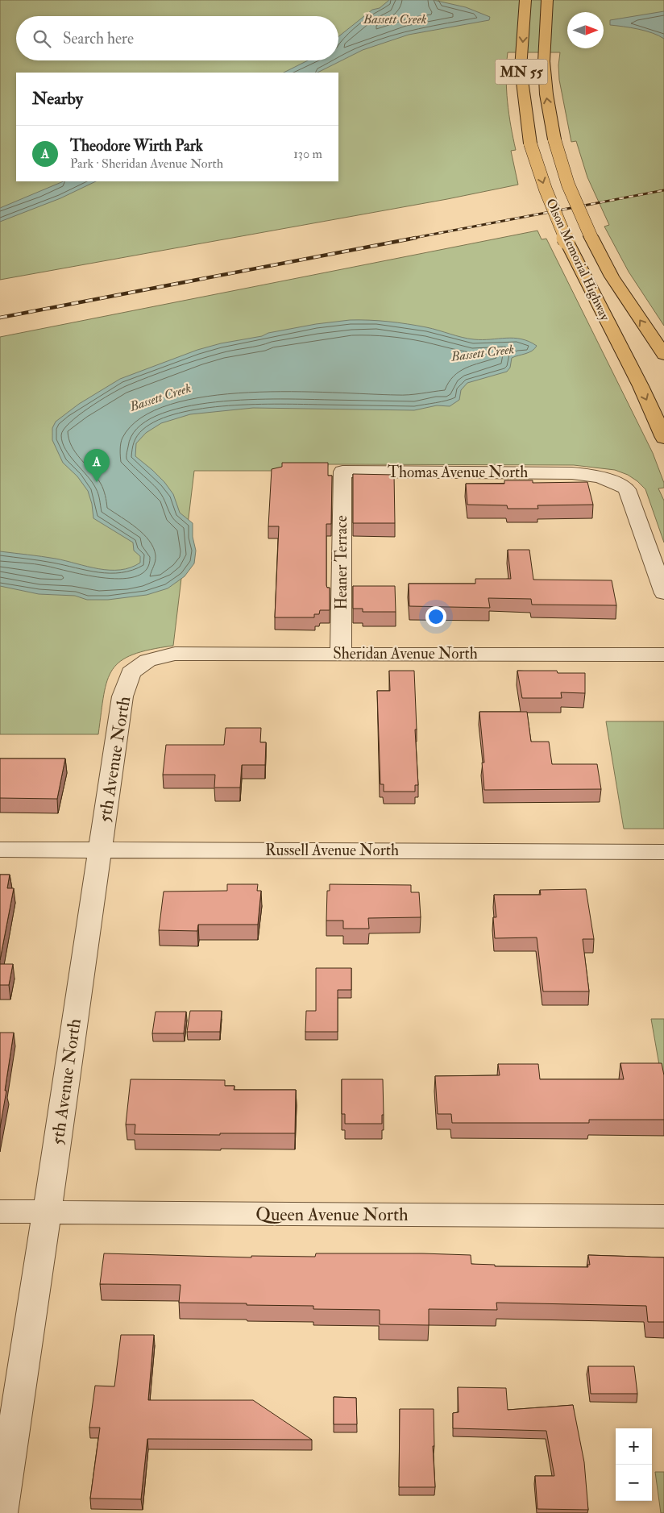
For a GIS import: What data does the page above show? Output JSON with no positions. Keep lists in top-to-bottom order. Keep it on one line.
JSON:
{"streets":{"main road":["MN 55","Olson Memorial Highway"],"street":["Thomas Avenue North","Heaner Terrace","Sheridan Avenue North","5th Avenue North","Russell Avenue North","Queen Avenue North"]},"crossings":[["Thomas Avenue North","Heaner Terrace"],["Heaner Terrace","Sheridan Avenue North"],["Sheridan Avenue North","5th Avenue North"],["5th Avenue North","Russell Avenue North"],["5th Avenue North","Queen Avenue North"]],"water":["Bassett Creek"],"north":"right","page":{"search":"Search here","heading":"Nearby","list":[{"mark":"A","name":"Theodore Wirth Park","note":"Park · Sheridan Avenue North","value":"130 m"}],"pins":"A","map_buttons":["+","−"]}}
